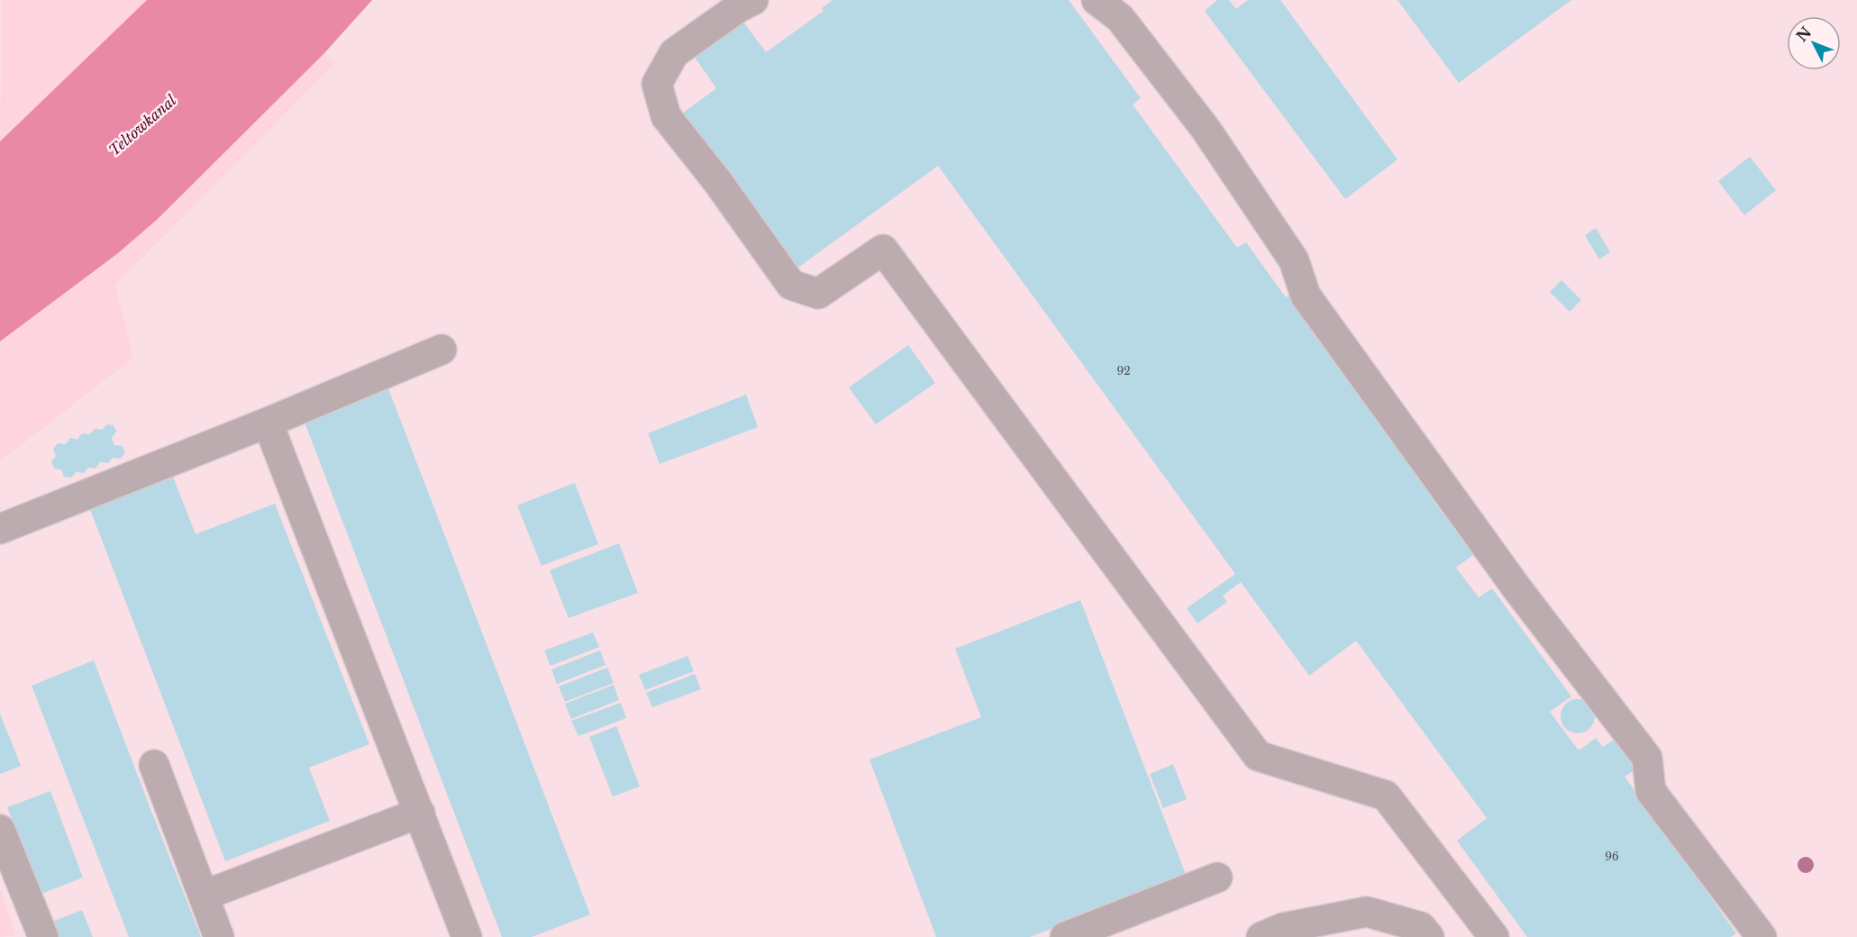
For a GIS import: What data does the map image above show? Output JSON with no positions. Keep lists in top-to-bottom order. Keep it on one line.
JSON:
{"water":["Teltowkanal"],"house_numbers":["92","96"],"north":"top left"}
